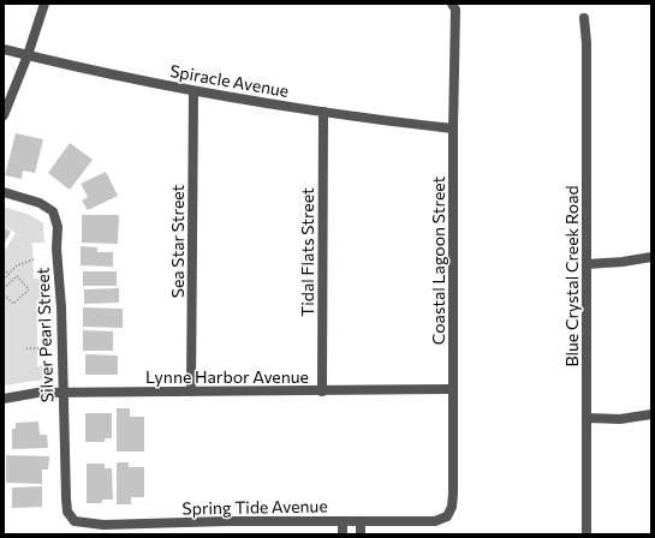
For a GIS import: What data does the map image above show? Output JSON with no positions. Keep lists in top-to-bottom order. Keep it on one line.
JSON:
{"streets":{"street":["Spiracle Avenue","Sea Star Street","Tidal Flats Street","Coastal Lagoon Street","Blue Crystal Creek Road","Silver Pearl Street","Lynne Harbor Avenue","Spring Tide Avenue"]},"crossings":[["Spiracle Avenue","Sea Star Street"],["Spiracle Avenue","Tidal Flats Street"],["Spiracle Avenue","Coastal Lagoon Street"],["Sea Star Street","Lynne Harbor Avenue"],["Tidal Flats Street","Lynne Harbor Avenue"],["Coastal Lagoon Street","Lynne Harbor Avenue"],["Coastal Lagoon Street","Spring Tide Avenue"],["Silver Pearl Street","Lynne Harbor Avenue"],["Silver Pearl Street","Spring Tide Avenue"]]}
